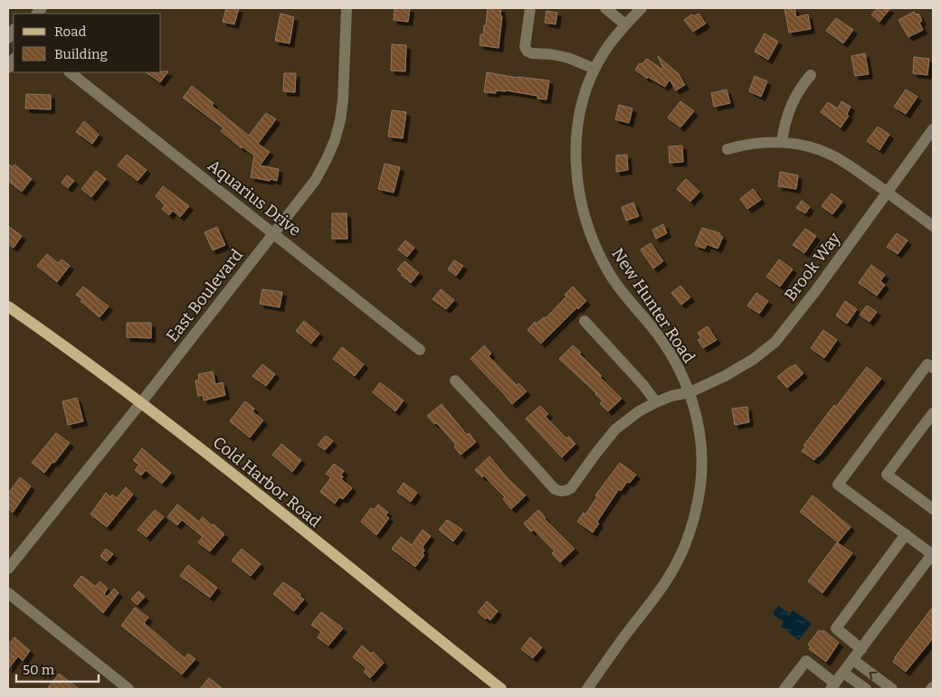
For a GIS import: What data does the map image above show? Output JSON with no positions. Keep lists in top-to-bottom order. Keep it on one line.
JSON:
{"streets":{"main road":["Cold Harbor Road"],"street":["Aquarius Drive","Brook Way","East Boulevard","New Hunter Road"]},"crossings":[["Aquarius Drive","East Boulevard"],["Brook Way","New Hunter Road"],["East Boulevard","Cold Harbor Road"]],"legend":["Road","Building"],"scale_bar":"50 m"}
